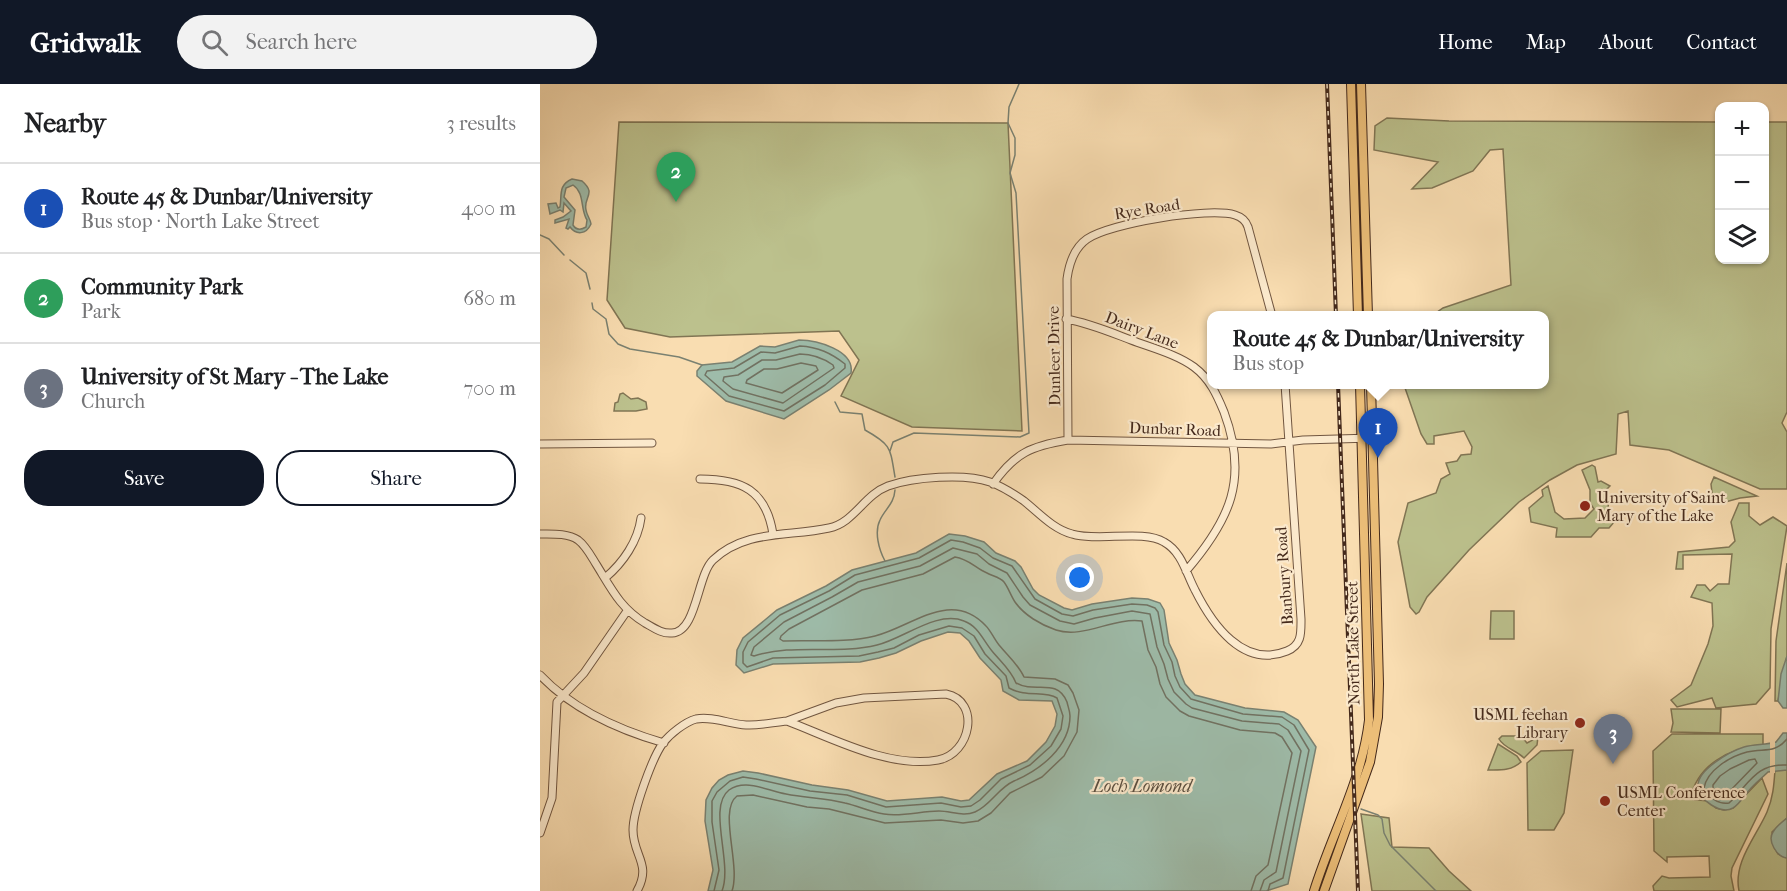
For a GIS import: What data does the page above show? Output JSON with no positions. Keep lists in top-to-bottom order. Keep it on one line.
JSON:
{"streets":{"main road":["North Lake Street"],"street":["Rye Road","Dairy Lane","Dunleer Drive","Dunbar Road","Banbury Road"]},"crossings":[["Rye Road","Dunleer Drive"],["Dairy Lane","Dunleer Drive"],["Dairy Lane","Dunbar Road"],["Dairy Lane","Banbury Road"],["Dunleer Drive","Dunbar Road"],["Dunbar Road","Banbury Road"],["Dunbar Road","North Lake Street"]],"water":["Loch Lomond"],"places":["University of Saint Mary of the Lake","USML feehan Library","USML Conference Center"],"page":{"header":"Gridwalk","search":"Search here","nav":["Home","Map","About","Contact"],"heading":["Nearby","3 results"],"map_buttons":["+","−"],"pins":["2","1","3"],"list":[{"mark":"1","name":"Route 45 & Dunbar/University","note":"Bus stop · North Lake Street","value":"400 m"},{"mark":"2","name":"Community Park","note":"Park","value":"680 m"},{"mark":"3","name":"University of St Mary - The Lake","note":"Church","value":"700 m"}],"popup":["Route 45 & Dunbar/University","Bus stop"],"buttons":["Save","Share"]}}
